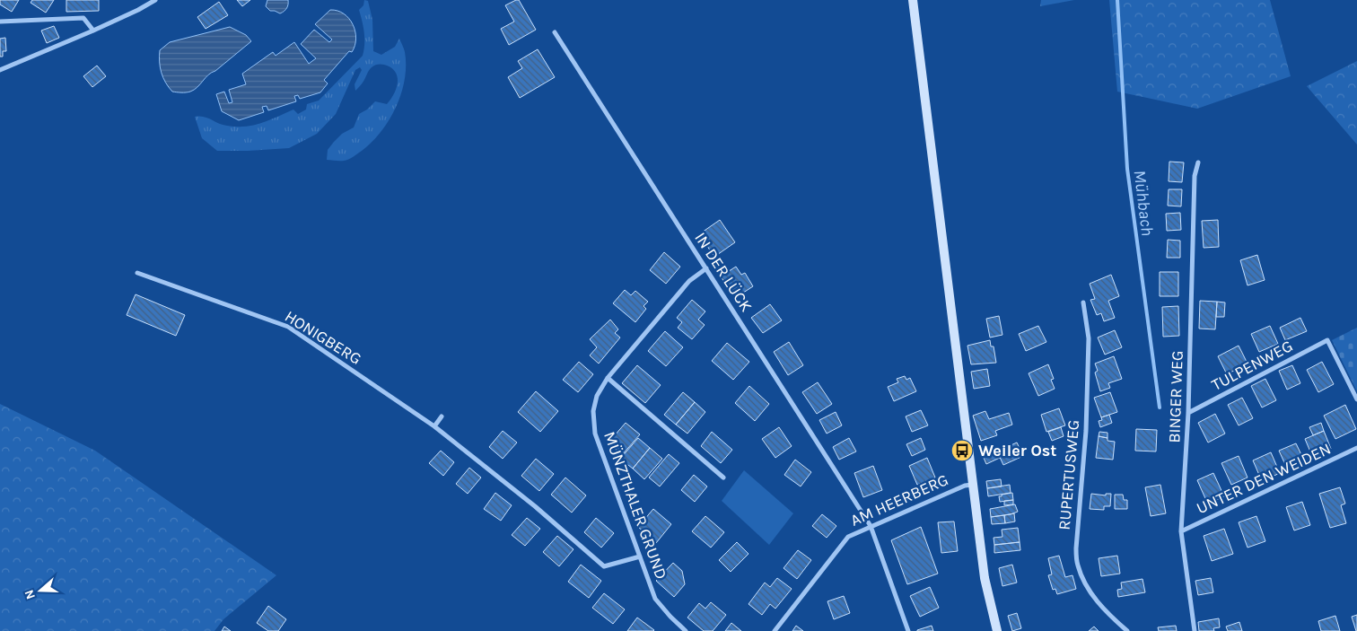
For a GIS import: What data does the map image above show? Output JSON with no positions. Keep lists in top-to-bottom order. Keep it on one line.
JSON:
{"streets":{"street":["IN DER LÜCK","HONIGBERG","TULPENWEG","BINGER WEG","RUPERTUSWEG","UNTER DEN WEIDEN","AM HEERBERG","MÜNZTHALER GRUND"]},"crossings":[["IN DER LÜCK","AM HEERBERG"],["IN DER LÜCK","MÜNZTHALER GRUND"],["HONIGBERG","MÜNZTHALER GRUND"],["TULPENWEG","BINGER WEG"],["BINGER WEG","UNTER DEN WEIDEN"]],"water":["Mühbach"],"places":{"bus stop":["Weiler Ost"]},"north":"left"}
